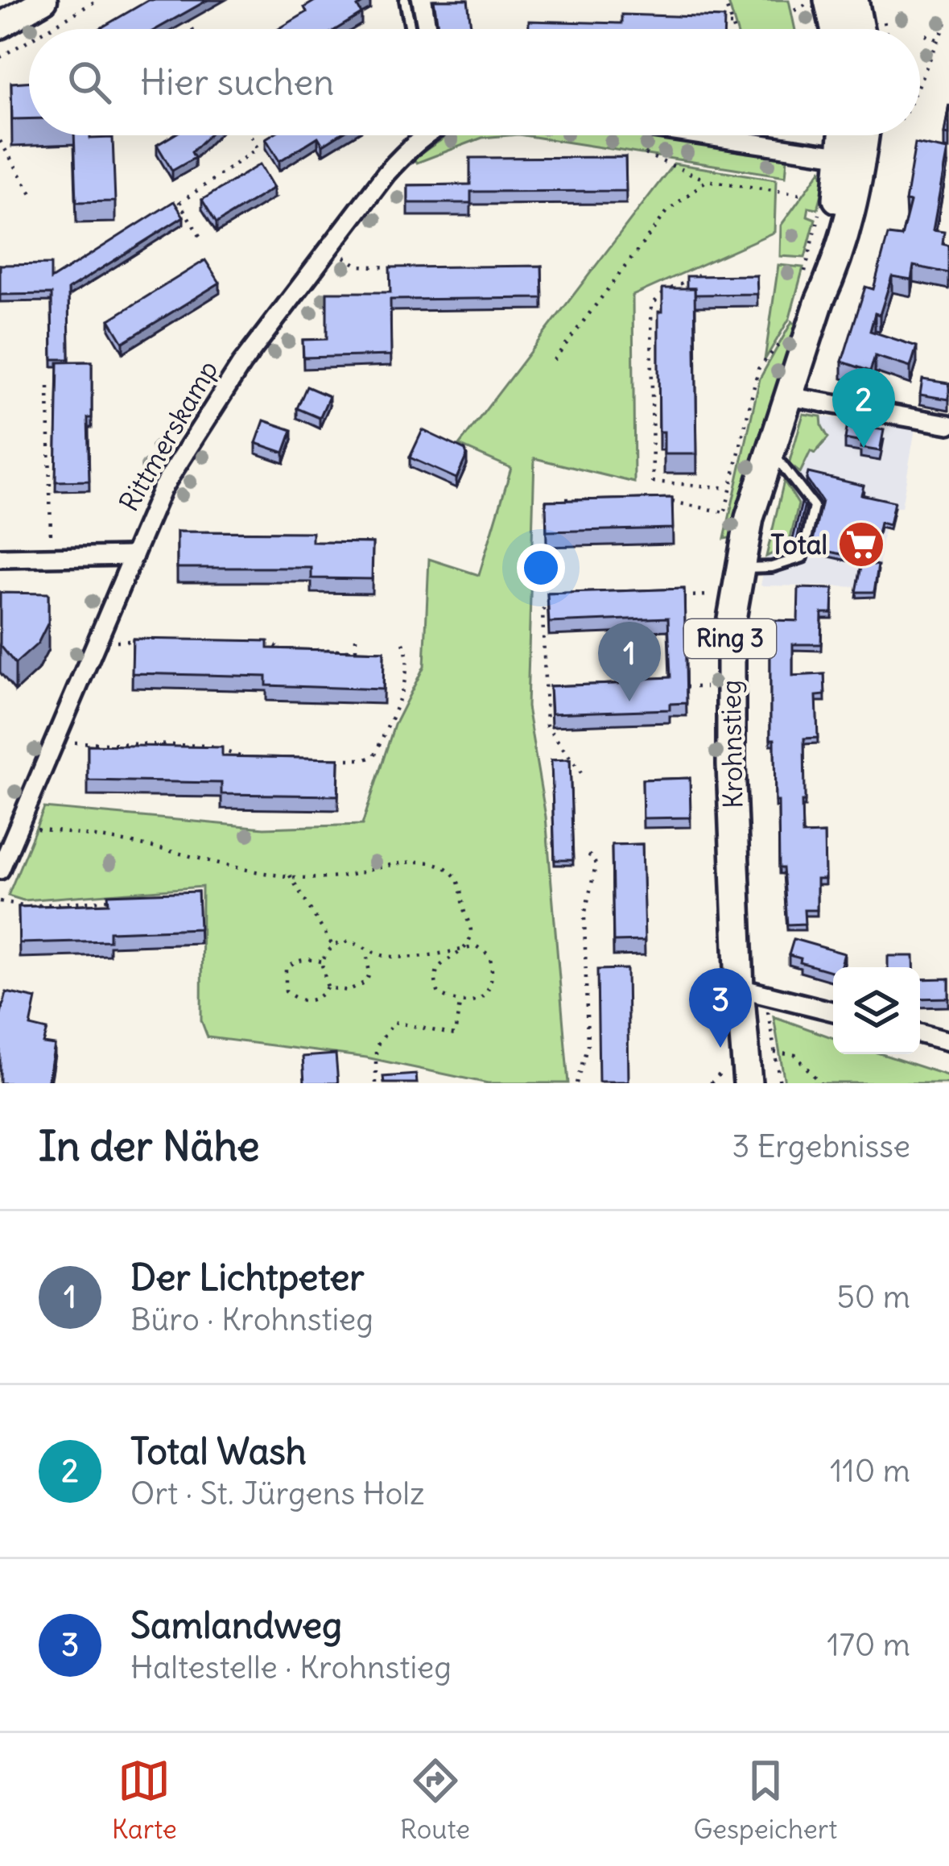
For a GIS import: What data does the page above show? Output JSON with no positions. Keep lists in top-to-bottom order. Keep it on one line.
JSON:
{"streets":{"main road":["Ring 3","Krohnstieg"],"street":["Rittmerskamp"]},"places":{"supermarket":["Total"]},"page":{"search":"Hier suchen","pins":["2","1","3"],"heading":["In der Nähe","3 Ergebnisse"],"list":[{"mark":"1","name":"Der Lichtpeter","note":"Büro · Krohnstieg","value":"50 m"},{"mark":"2","name":"Total Wash","note":"Ort · St. Jürgens Holz","value":"110 m"},{"mark":"3","name":"Samlandweg","note":"Haltestelle · Krohnstieg","value":"170 m"}],"nav":["Karte","Route","Gespeichert"]}}
